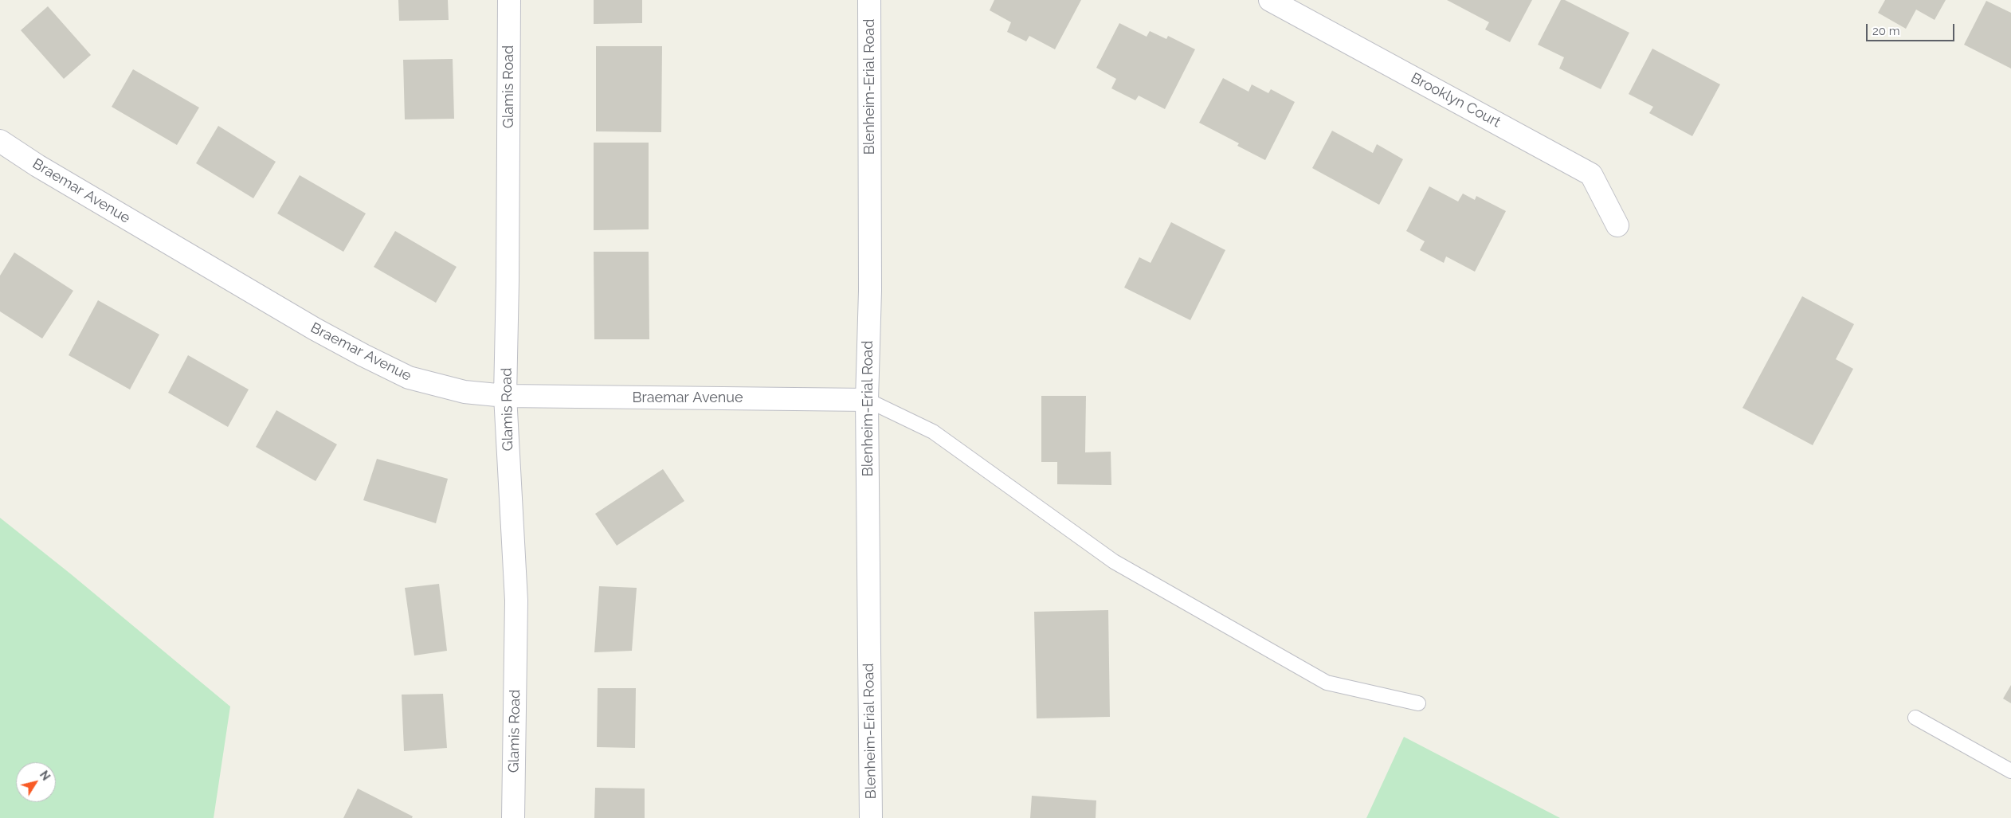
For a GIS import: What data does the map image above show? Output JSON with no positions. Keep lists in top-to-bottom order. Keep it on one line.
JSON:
{"streets":{"street":["Glamis Road","Blenheim-Erial Road","Brooklyn Court","Braemar Avenue"]},"crossings":[["Glamis Road","Braemar Avenue"],["Blenheim-Erial Road","Braemar Avenue"]],"scale_bar":"20 m","north":"top right"}
